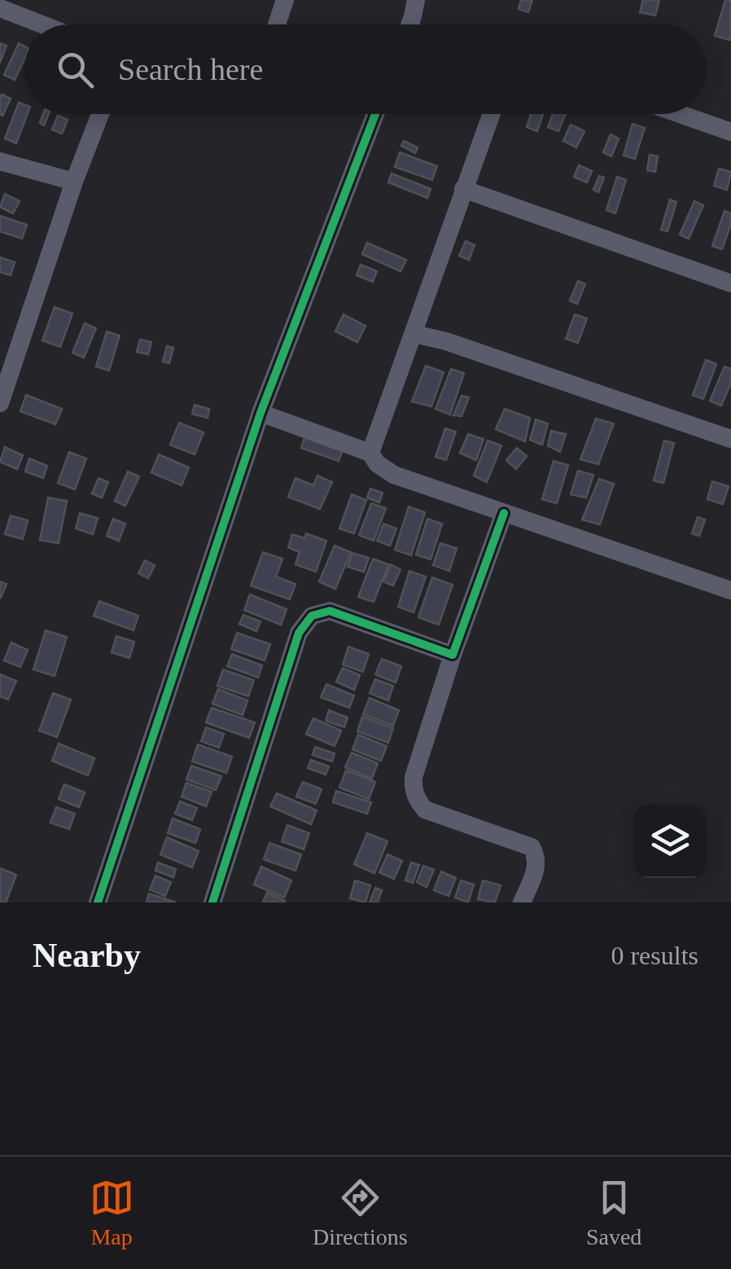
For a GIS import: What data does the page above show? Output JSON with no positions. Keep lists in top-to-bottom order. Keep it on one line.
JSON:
{"page":{"search":"Search here","heading":["Nearby","0 results"],"nav":["Map","Directions","Saved"]}}
